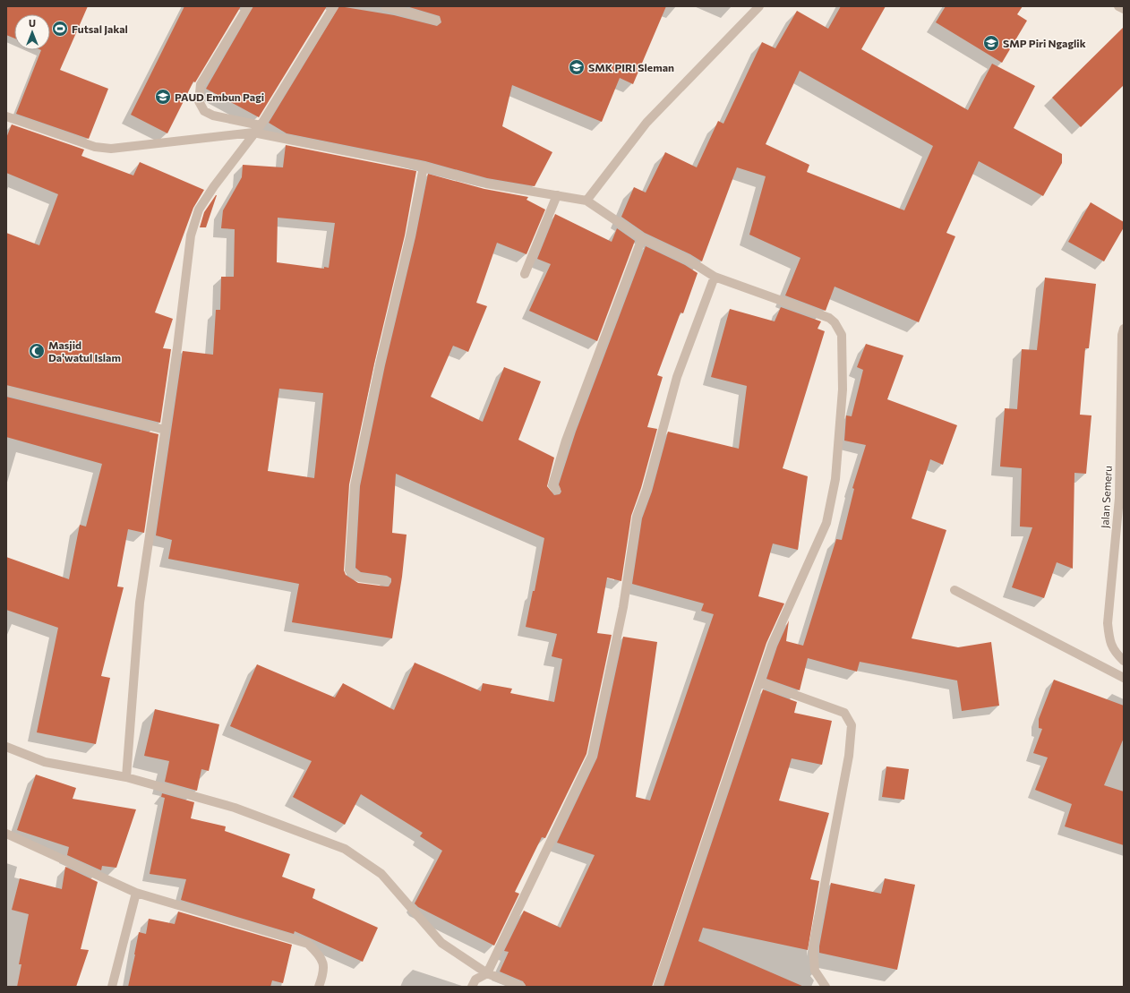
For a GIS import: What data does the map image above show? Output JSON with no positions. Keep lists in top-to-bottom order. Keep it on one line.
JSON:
{"streets":{"street":["Jalan Semeru"]},"places":{"sports":["Futsal Jakal"],"school or university":["SMP Piri Ngaglik","SMK PIRI Sleman","PAUD Embun Pagi"],"mosque":["Masjid Da'watul Islam"]},"north":"top"}
